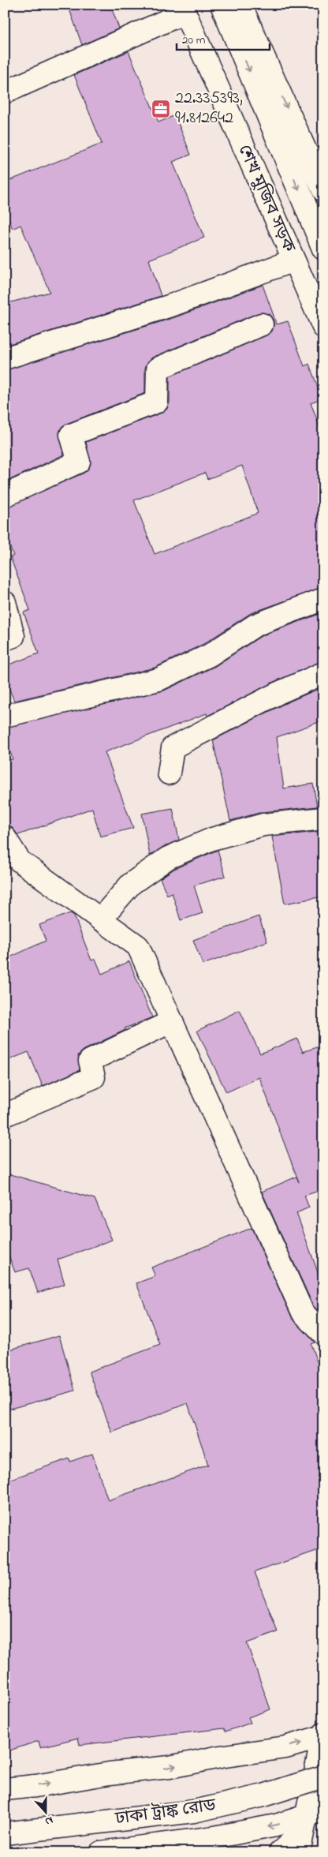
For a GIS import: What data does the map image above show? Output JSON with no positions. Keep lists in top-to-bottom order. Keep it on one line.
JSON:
{"streets":{"main road":["শেখ মুজিব সড়ক","ঢাকা ট্রাঙ্ক রোড"]},"places":{"office":["22.335393, 91.812642"]},"scale_bar":"20 m","north":"bottom"}
